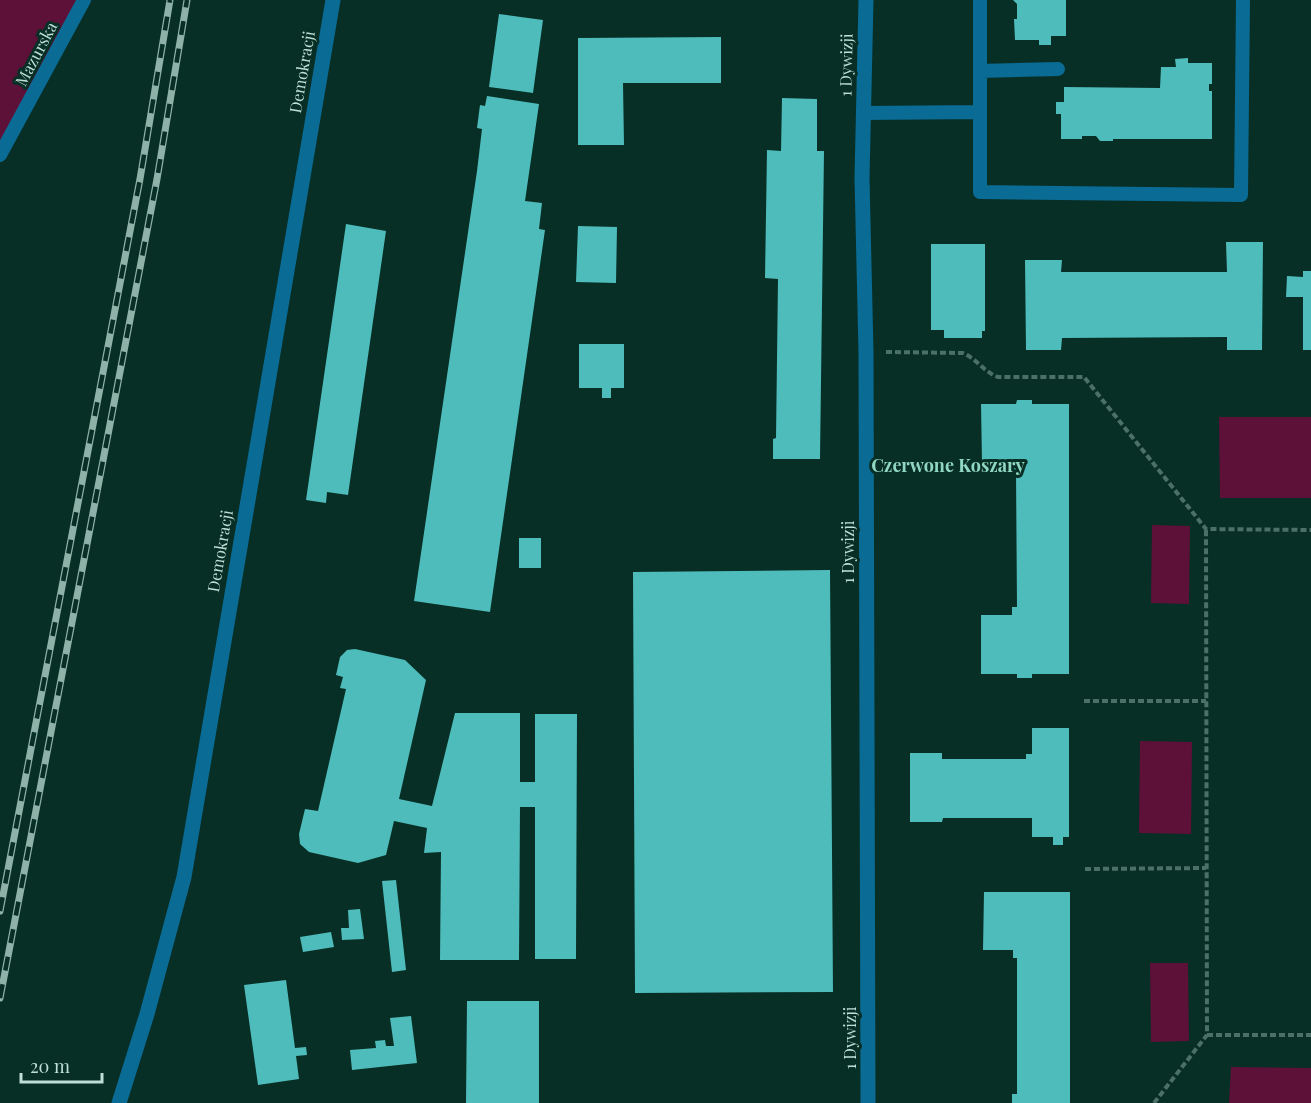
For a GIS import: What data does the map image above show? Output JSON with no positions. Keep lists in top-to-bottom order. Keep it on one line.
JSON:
{"streets":{"street":["1 Dywizji","Demokracji"],"lane":["Mazurska"]},"districts":["Czerwone Koszary"],"scale_bar":"20 m"}
